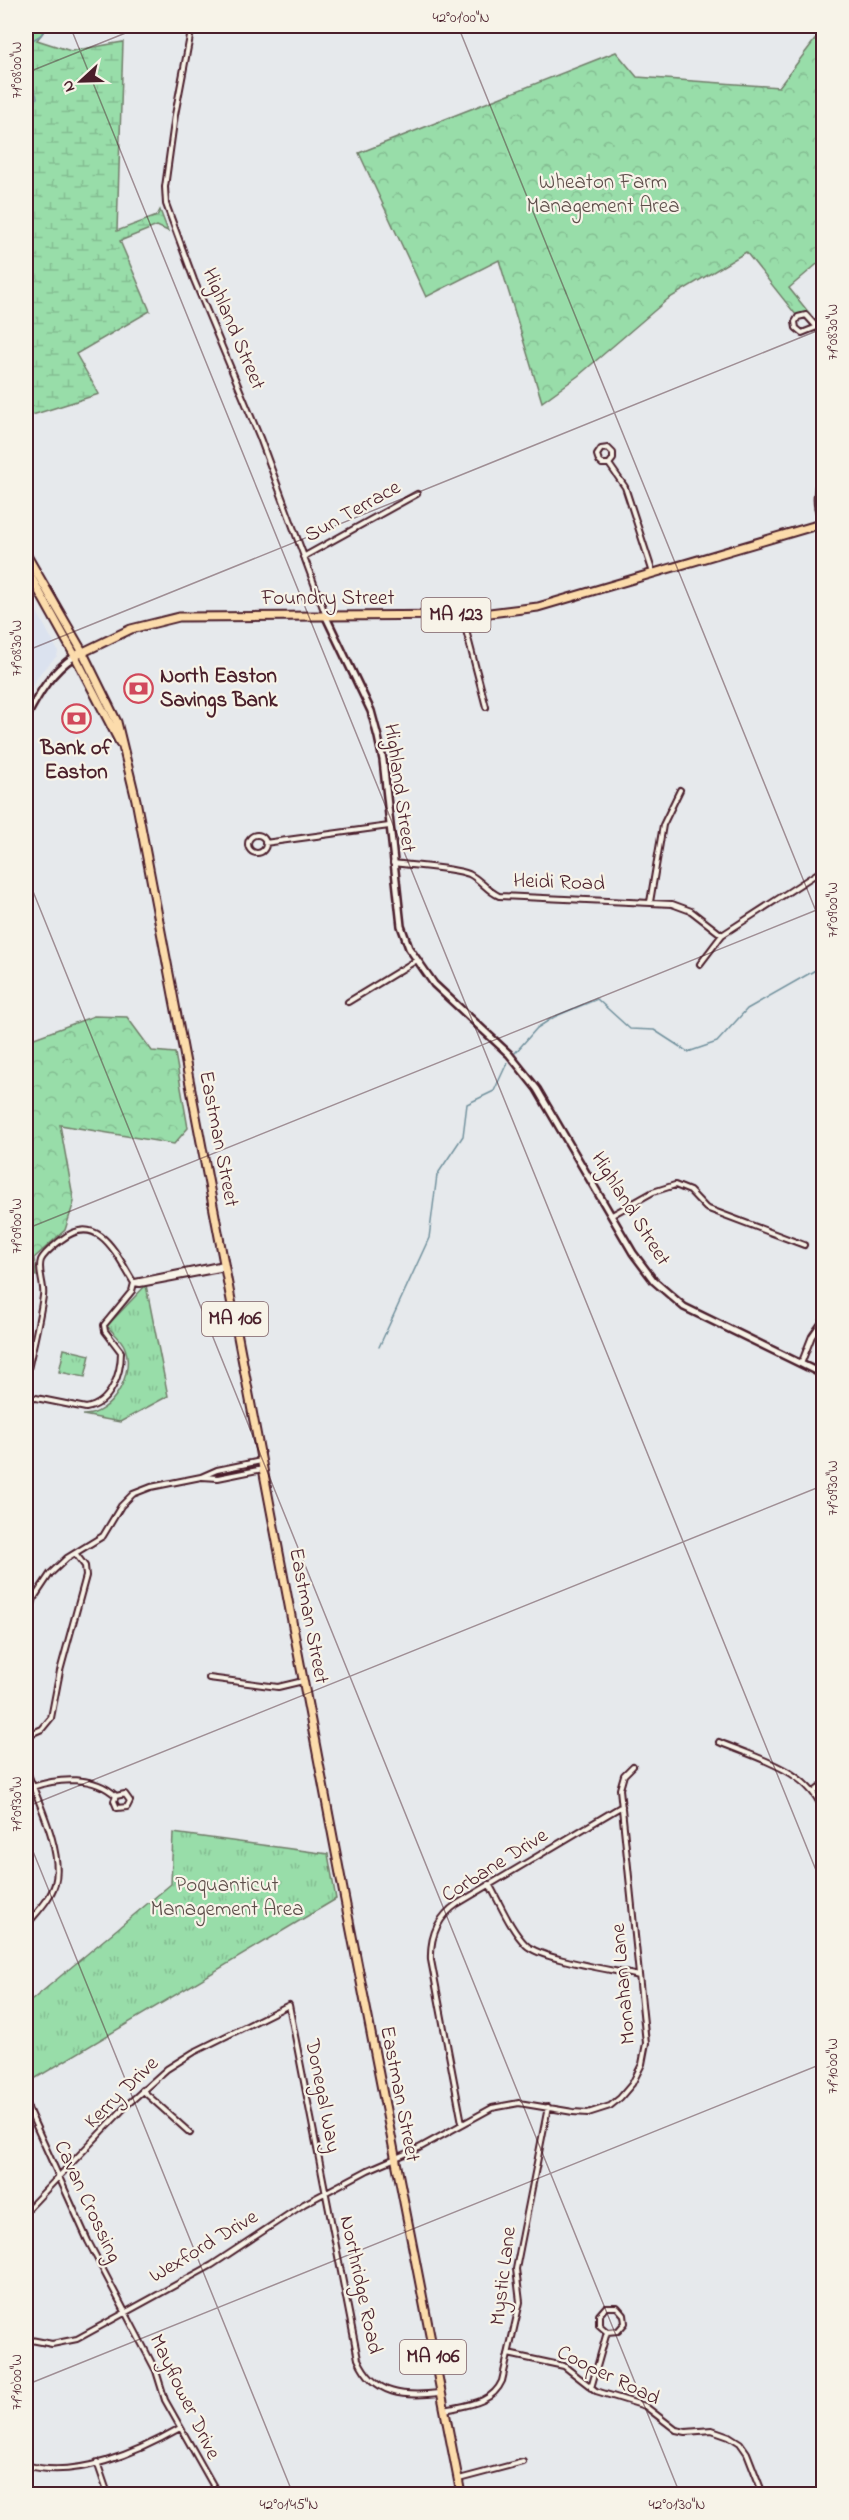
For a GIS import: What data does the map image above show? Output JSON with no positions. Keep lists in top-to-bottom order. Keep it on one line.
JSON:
{"streets":{"main road":["Foundry Street","MA 123","Eastman Street","MA 106"],"street":["Highland Street","Sun Terrace","Heidi Road","Corbane Drive","Monahan Lane","Kerry Drive","Donegal Way","Cavan Crossing","Wexford Drive","Mystic Lane","Northridge Road","Cooper Road","Mayflower Drive"]},"crossings":[["Highland Street","Sun Terrace"],["Highland Street","Foundry Street"],["Highland Street","Heidi Road"],["Foundry Street","MA 123"],["Foundry Street","Eastman Street"],["Foundry Street","MA 106"],["MA 123","Eastman Street"],["MA 123","MA 106"],["Eastman Street","MA 106"],["Eastman Street","Monahan Lane"],["Eastman Street","Wexford Drive"],["Eastman Street","Mystic Lane"],["Eastman Street","Northridge Road"],["Corbane Drive","Monahan Lane"],["Monahan Lane","Wexford Drive"],["Monahan Lane","Mystic Lane"],["Kerry Drive","Donegal Way"],["Kerry Drive","Cavan Crossing"],["Donegal Way","Wexford Drive"],["Donegal Way","Northridge Road"],["Cavan Crossing","Wexford Drive"],["Cavan Crossing","Mayflower Drive"],["Wexford Drive","Northridge Road"],["Wexford Drive","Mayflower Drive"],["Mystic Lane","Cooper Road"]],"parks":["Wheaton Farm Management Area","Poquanticut Management Area"],"places":{"bank":["North Easton Savings Bank","Bank of Easton"]},"north":"left","coordinates":["42°01'00\"N","71°08'00\"W","71°08'30\"W","71°09'00\"W","71°09'30\"W","71°10'00\"W","42°01'45\"N","42°01'30\"N"]}
